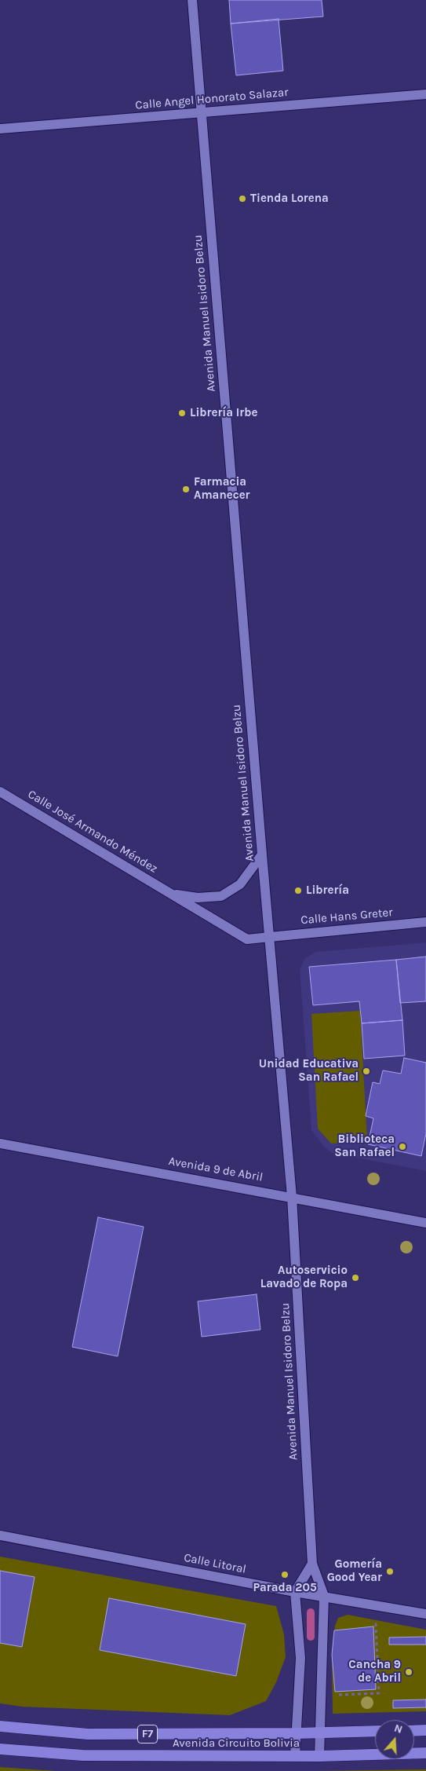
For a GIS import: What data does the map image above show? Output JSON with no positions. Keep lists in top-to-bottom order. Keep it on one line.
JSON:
{"streets":{"highway":["F7","Avenida Circuito Bolivia"],"main road":["Calle Angel Honorato Salazar","Avenida Manuel Isidoro Belzu","Calle José Armando Méndez","Calle Hans Greter","Avenida 9 de Abril","Calle Litoral"]},"crossings":[["Calle Angel Honorato Salazar","Avenida Manuel Isidoro Belzu"],["Avenida Manuel Isidoro Belzu","Calle José Armando Méndez"],["Avenida Manuel Isidoro Belzu","Calle Hans Greter"],["Avenida Manuel Isidoro Belzu","Avenida 9 de Abril"],["Avenida Manuel Isidoro Belzu","Calle Litoral"],["Avenida Manuel Isidoro Belzu","Avenida Circuito Bolivia"],["Calle José Armando Méndez","Calle Hans Greter"]],"places":["Tienda Lorena","Librería Irbe","Farmacia Amanecer","Librería","Unidad Educativa San Rafael","Biblioteca San Rafael","Autoservicio Lavado de Ropa","Gomería Good Year","Parada 205","Cancha 9 de Abril"],"north":"top"}
